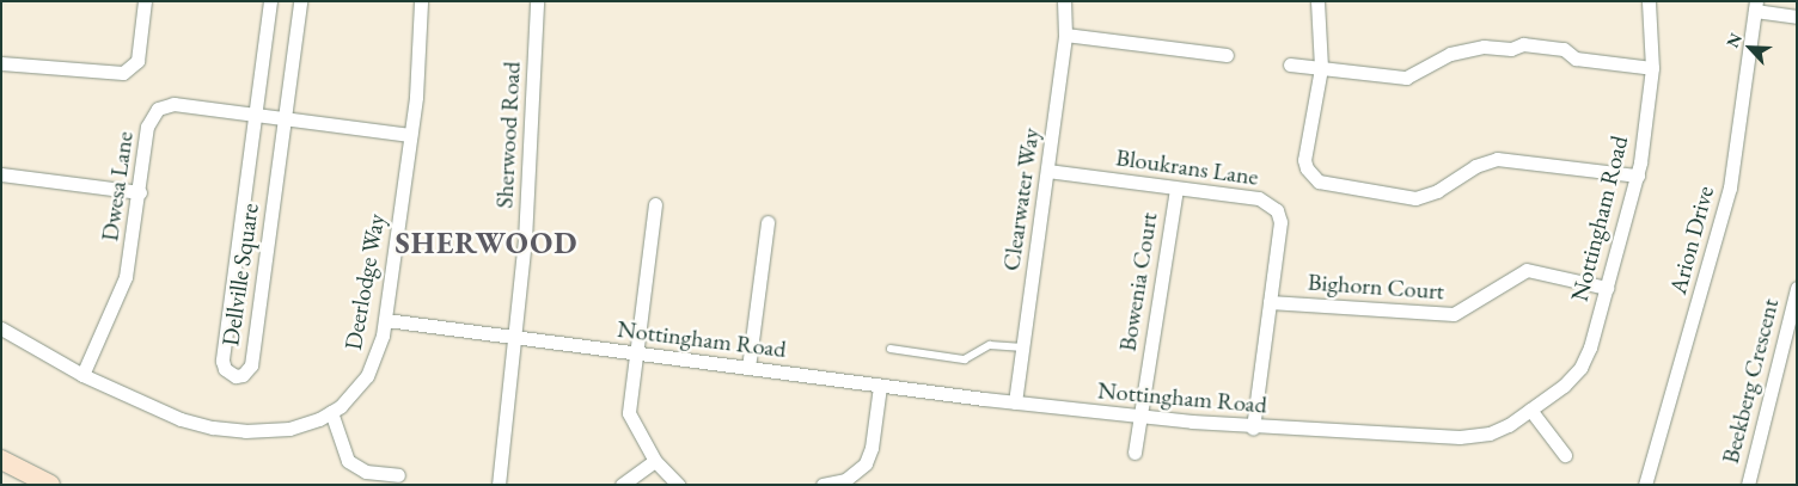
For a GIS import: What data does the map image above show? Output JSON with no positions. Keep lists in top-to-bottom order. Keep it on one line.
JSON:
{"streets":{"street":["Sherwood Road","Bloukrans Lane","Dwesa Lane","Clearwater Way","Nottingham Road","Arion Drive","Dellville Square","Deerlodge Way","Bowenia Court","Bighorn Court","Beekberg Crescent"]},"crossings":[["Sherwood Road","Nottingham Road"],["Bloukrans Lane","Clearwater Way"],["Bloukrans Lane","Nottingham Road"],["Bloukrans Lane","Bowenia Court"],["Bloukrans Lane","Bighorn Court"],["Dwesa Lane","Dellville Square"],["Dwesa Lane","Deerlodge Way"],["Clearwater Way","Nottingham Road"],["Nottingham Road","Deerlodge Way"],["Nottingham Road","Bowenia Court"],["Nottingham Road","Bighorn Court"]],"districts":["SHERWOOD"],"north":"top left"}
